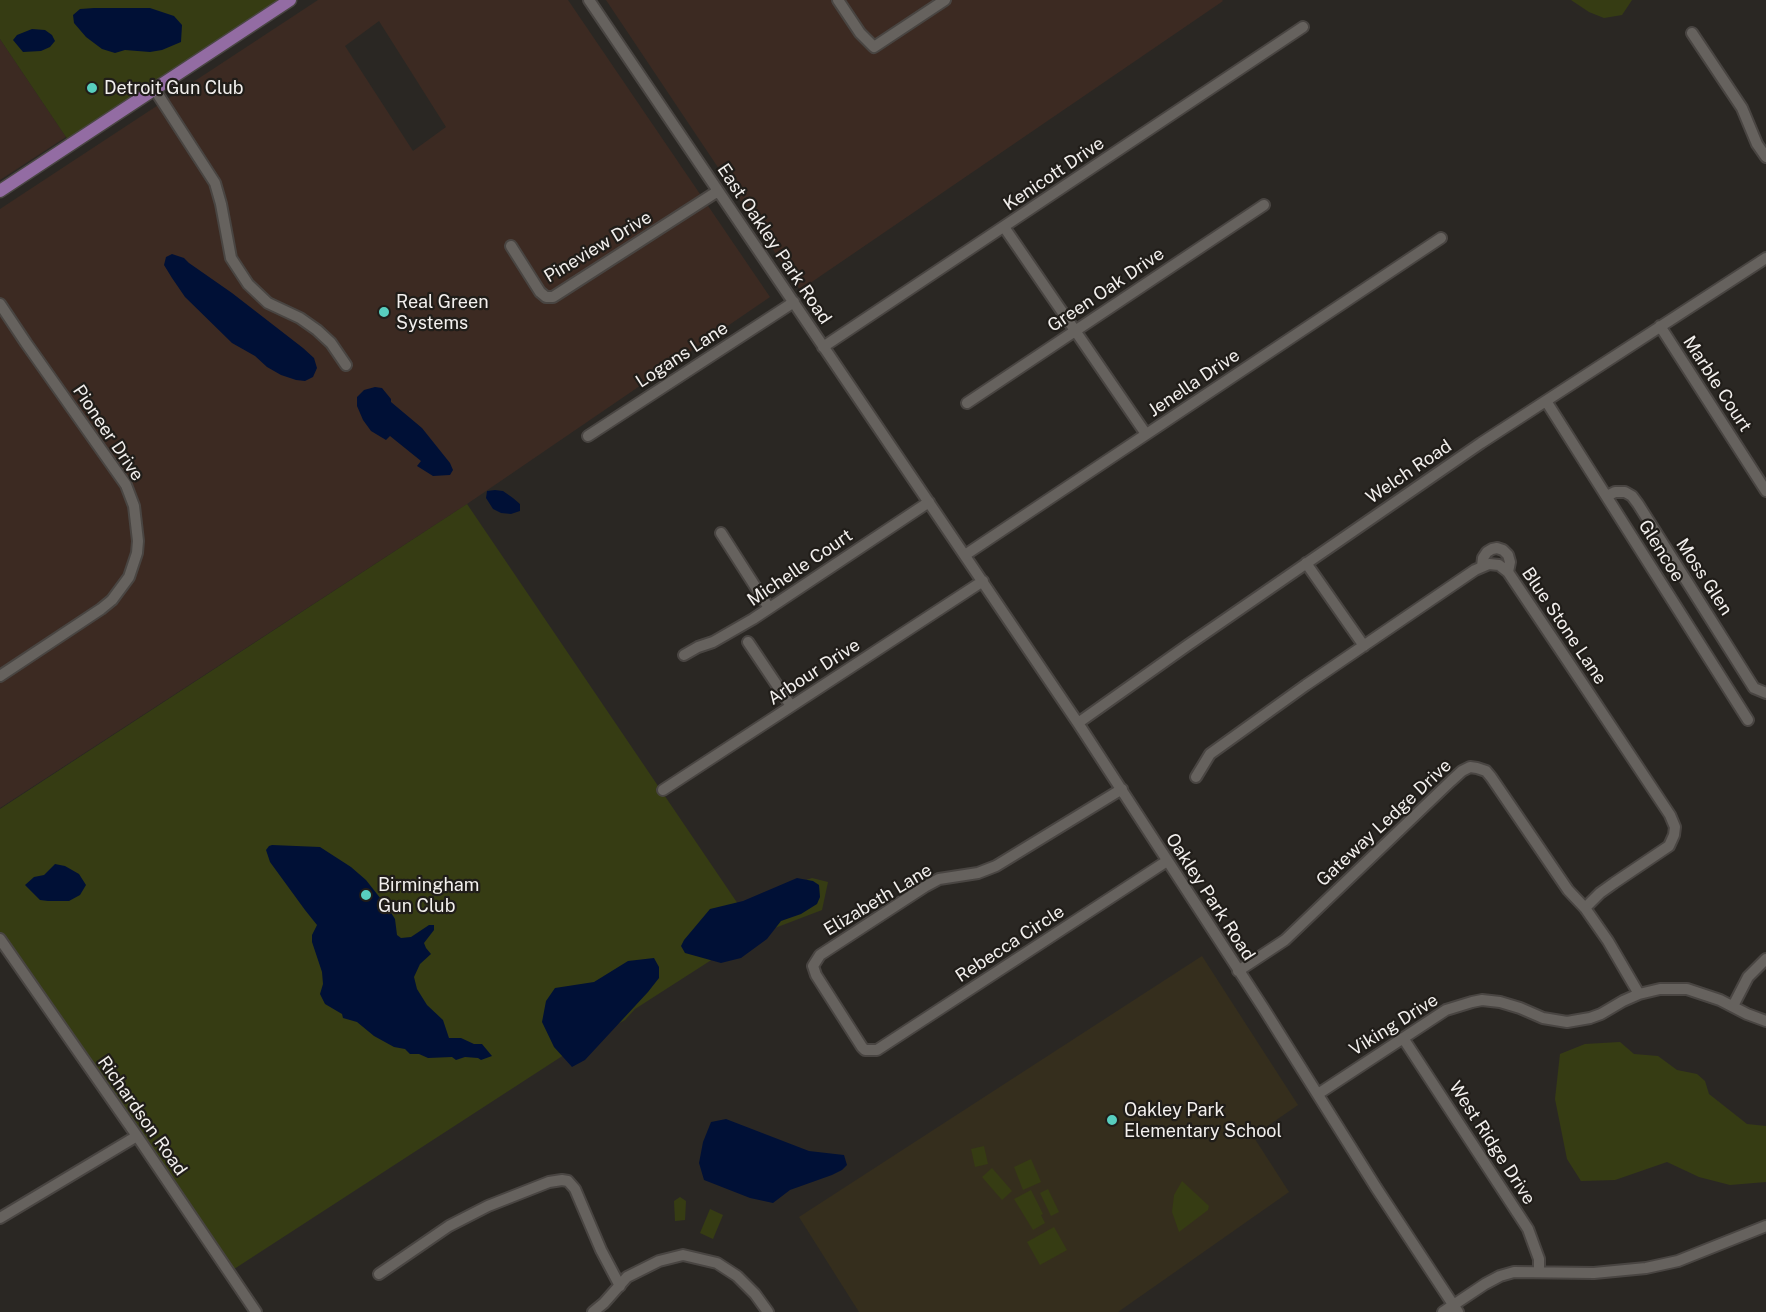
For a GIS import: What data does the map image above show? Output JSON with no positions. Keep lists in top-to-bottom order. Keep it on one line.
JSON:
{"streets":{"street":["Kenicott Drive","East Oakley Park Road","Pineview Drive","Green Oak Drive","Logans Lane","Jenella Drive","Marble Court","Pioneer Drive","Welch Road","Glencoe","Michelle Court","Moss Glen","Blue Stone Lane","Arbour Drive","Gateway Ledge Drive","Oakley Park Road","Elizabeth Lane","Rebecca Circle","Viking Drive","Richardson Road","West Ridge Drive"]},"crossings":[["Kenicott Drive","East Oakley Park Road"],["East Oakley Park Road","Pineview Drive"],["East Oakley Park Road","Logans Lane"],["East Oakley Park Road","Michelle Court"],["East Oakley Park Road","Oakley Park Road"],["Jenella Drive","Oakley Park Road"],["Marble Court","Welch Road"],["Welch Road","Glencoe"],["Welch Road","Oakley Park Road"],["Glencoe","Moss Glen"],["Michelle Court","Oakley Park Road"],["Blue Stone Lane","Gateway Ledge Drive"],["Arbour Drive","Oakley Park Road"],["Gateway Ledge Drive","Oakley Park Road"],["Gateway Ledge Drive","Viking Drive"],["Oakley Park Road","Elizabeth Lane"],["Oakley Park Road","Rebecca Circle"],["Oakley Park Road","Viking Drive"],["Elizabeth Lane","Rebecca Circle"],["Viking Drive","West Ridge Drive"]],"places":["Detroit Gun Club","Real Green Systems","Birmingham Gun Club","Oakley Park Elementary School"]}
